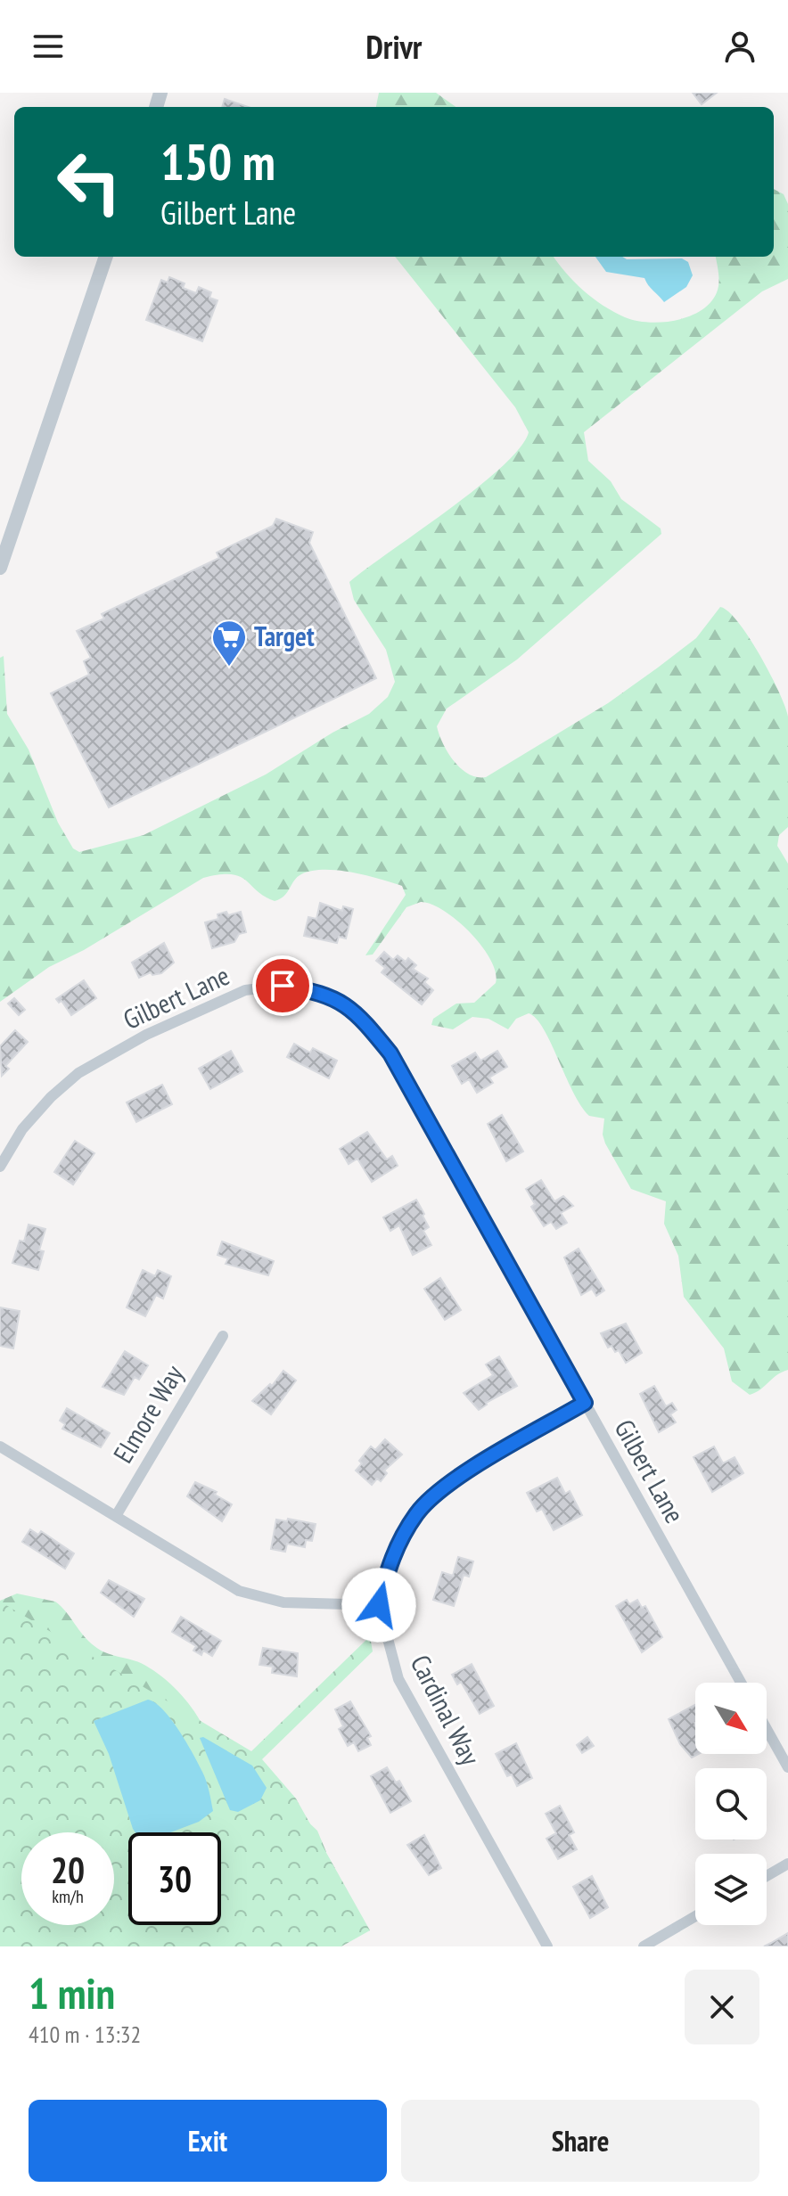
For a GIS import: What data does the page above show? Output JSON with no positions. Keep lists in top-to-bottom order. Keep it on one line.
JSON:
{"streets":{"street":["Gilbert Lane","Elmore Way","Cardinal Way"]},"crossings":[["Gilbert Lane","Cardinal Way"]],"places":{"supermarket":["Target"]},"north":"bottom right","page":{"header":"Drivr","turn":["150 m","Gilbert Lane"],"speed":"20 km/h","limit":"30","heading":["1 min","410 m · 13:32"],"buttons":["Exit","Share"]}}
